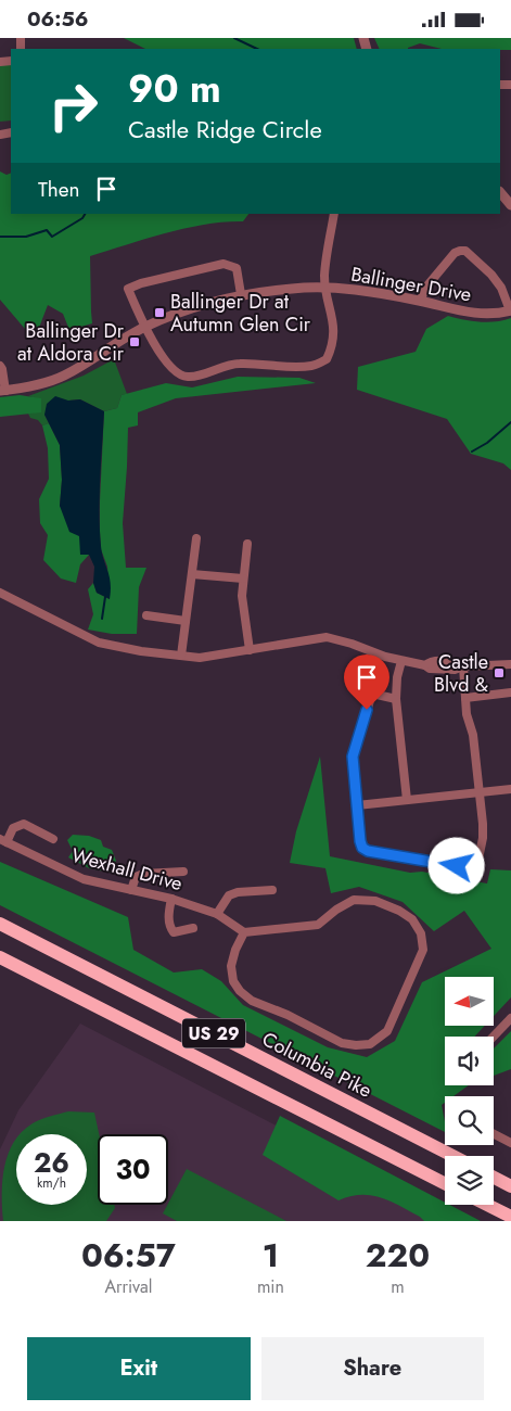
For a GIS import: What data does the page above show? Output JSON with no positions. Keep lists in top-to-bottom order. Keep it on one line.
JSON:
{"streets":{"highway":["US 29","Columbia Pike"],"street":["Ballinger Drive","Wexhall Drive"]},"places":{"transit":["Ballinger Dr at Autumn Glen Cir","Ballinger Dr at Aldora Cir","Castle Blvd &"]},"north":"left","page":{"status":"06:56","turn":["90 m","Castle Ridge Circle"],"then":"Then","speed":"26 km/h","limit":"30","eta":["06:57","Arrival","1","min","220","m"],"buttons":["Exit","Share"]}}
